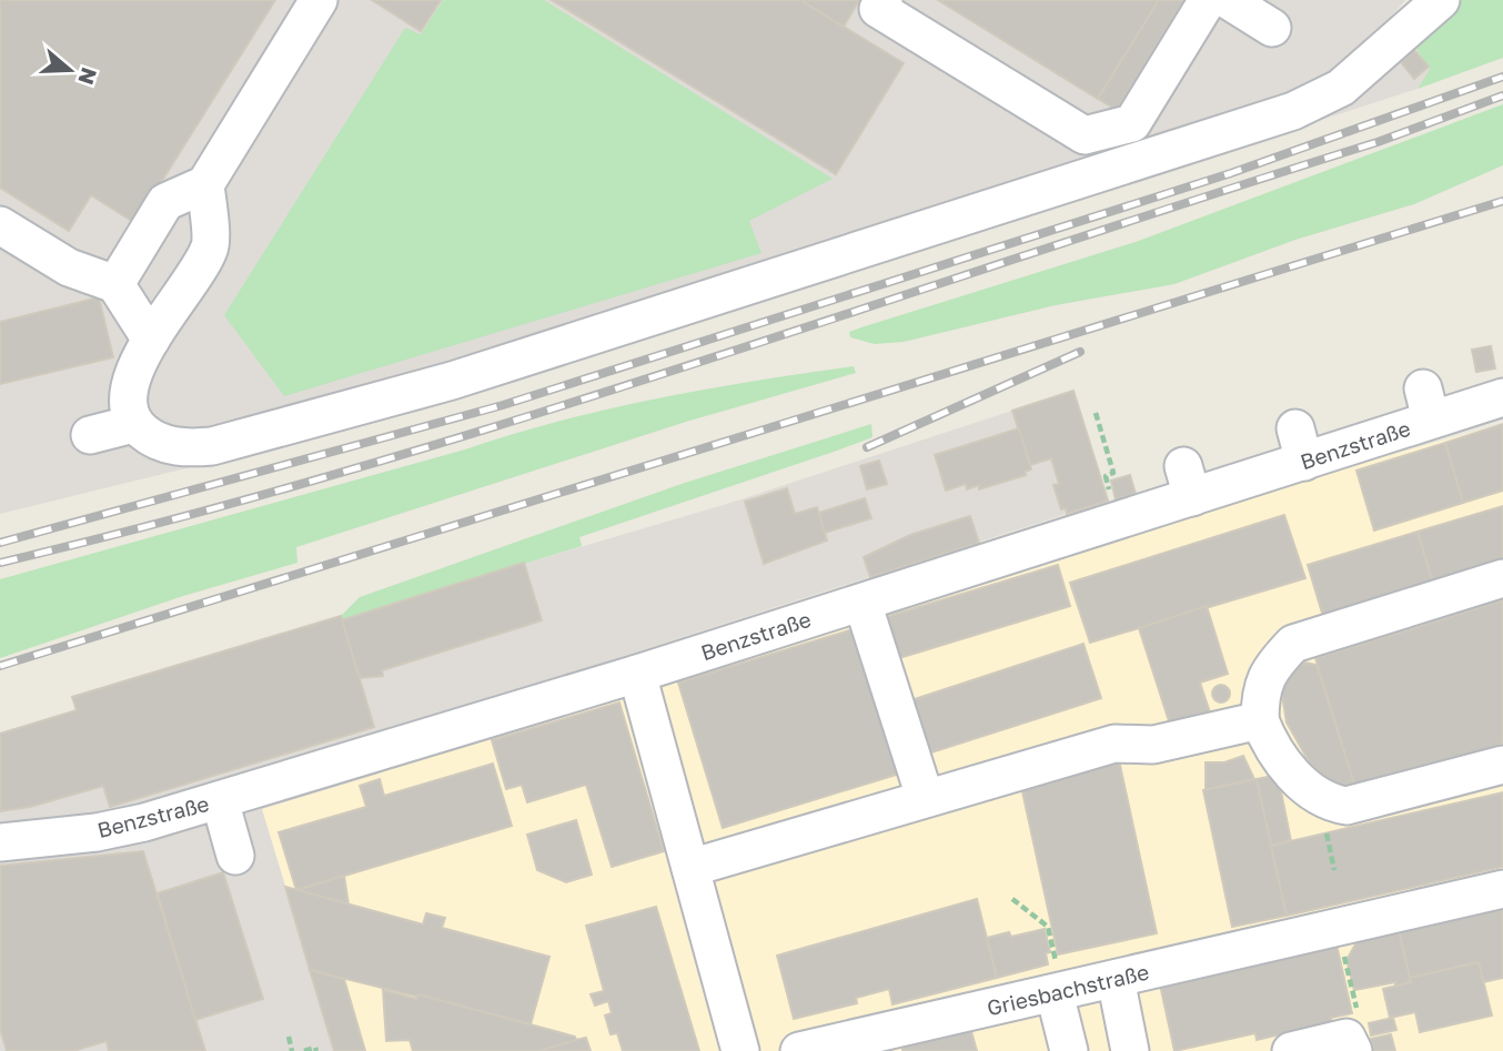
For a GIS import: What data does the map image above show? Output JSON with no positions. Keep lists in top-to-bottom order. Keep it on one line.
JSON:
{"streets":{"street":["Benzstraße","Griesbachstraße"]},"north":"right"}
